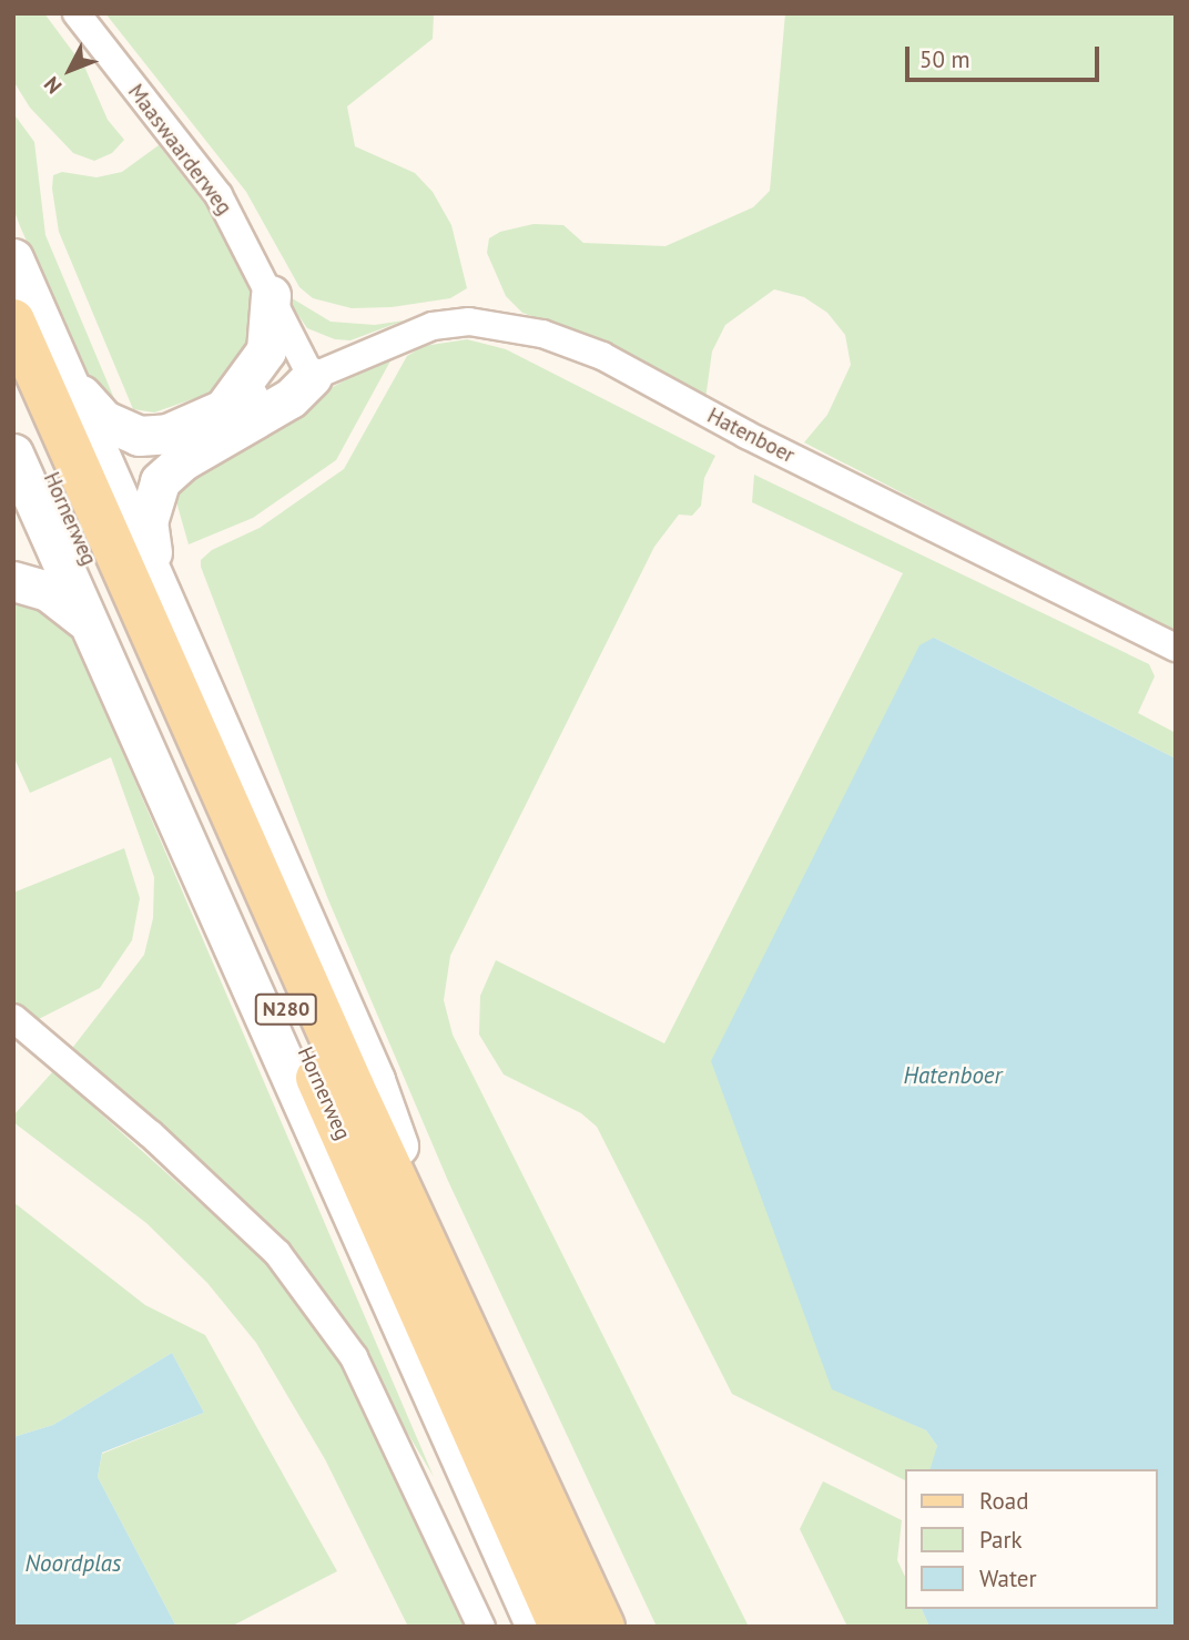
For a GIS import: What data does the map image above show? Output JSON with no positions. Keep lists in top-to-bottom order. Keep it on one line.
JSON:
{"streets":{"main road":["Hornerweg","N280"],"street":["Maaswaarderweg","Hatenboer"]},"crossings":[["Maaswaarderweg","Hatenboer"]],"water":["Hatenboer","Noordplas"],"legend":["Road","Park","Water"],"scale_bar":"50 m","north":"bottom left"}
